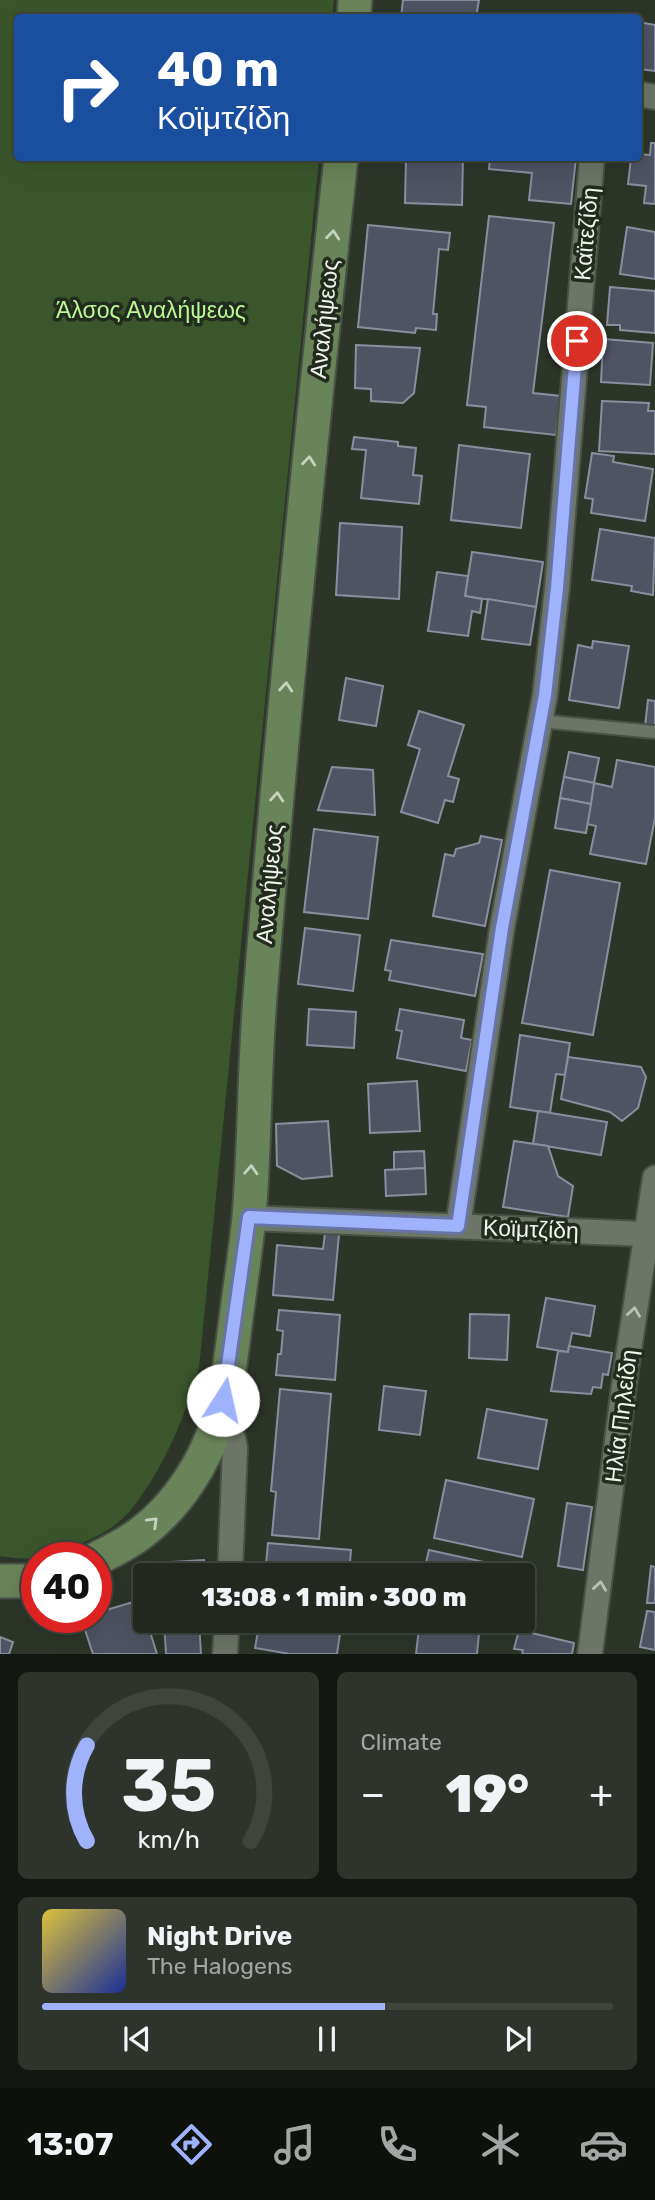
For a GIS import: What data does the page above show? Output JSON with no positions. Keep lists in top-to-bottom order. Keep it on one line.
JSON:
{"streets":{"street":["Καϊτεζίδη","Αναλήψεως","Κοϊμτζίδη","Ηλία Πηλείδη"]},"crossings":[["Καϊτεζίδη","Κοϊμτζίδη"],["Αναλήψεως","Κοϊμτζίδη"],["Κοϊμτζίδη","Ηλία Πηλείδη"]],"one_way":["Αναλήψεως","Ηλία Πηλείδη"],"parks":["Άλσος Αναλήψεως"],"page":{"turn":["40 m","Κοϊμτζίδη"],"limit":"40","trip":"13:08 · 1 min · 300 m","tile":"Climate","heat":["−","19°","+"],"song":["Night Drive","The Halogens"],"tabs":"13:07","gauge":["35","km/h"]}}
